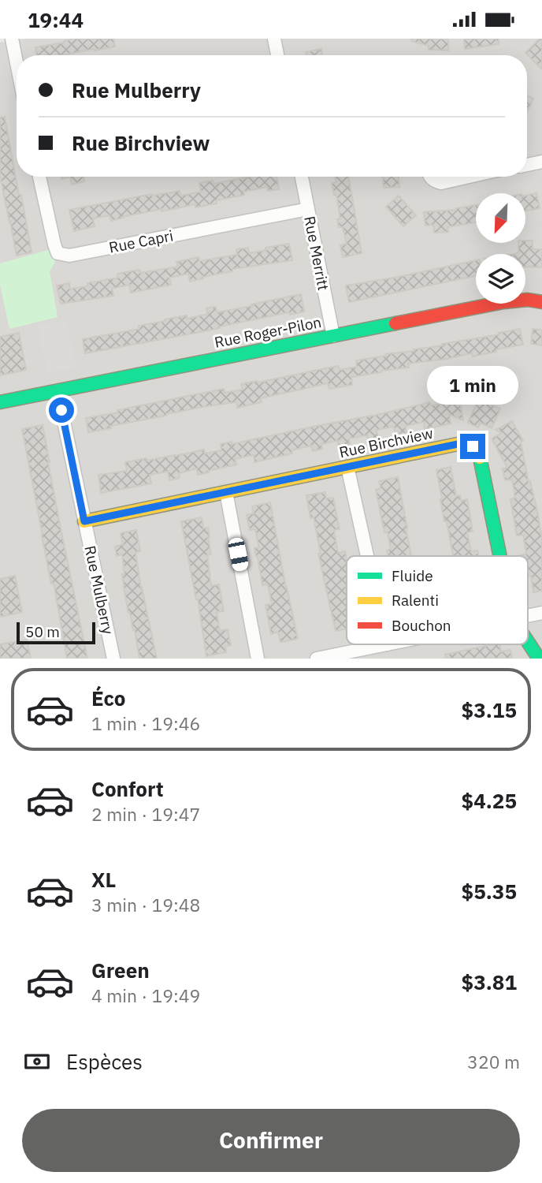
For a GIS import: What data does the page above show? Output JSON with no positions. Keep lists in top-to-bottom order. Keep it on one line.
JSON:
{"streets":{"street":["Rue Capri","Rue Merritt","Rue Roger-Pilon","Rue Birchview","Rue Mulberry"]},"crossings":[["Rue Capri","Rue Merritt"],["Rue Merritt","Rue Roger-Pilon"],["Rue Roger-Pilon","Rue Mulberry"],["Rue Birchview","Rue Mulberry"]],"legend":["Fluide","Ralenti","Bouchon"],"scale_bar":"50 m","north":"bottom left","page":{"status":"19:44","banner":["Rue Mulberry","Rue Birchview"],"bubble":"1 min","scale":"50 m","list":[{"name":"Éco","note":"1 min · 19:46","value":"$3.15"},{"name":"Confort","note":"2 min · 19:47","value":"$4.25"},{"name":"XL","note":"3 min · 19:48","value":"$5.35"},{"name":"Green","note":"4 min · 19:49","value":"$3.81"}],"pay":["Espèces","320 m"],"buttons":"Confirmer"}}
